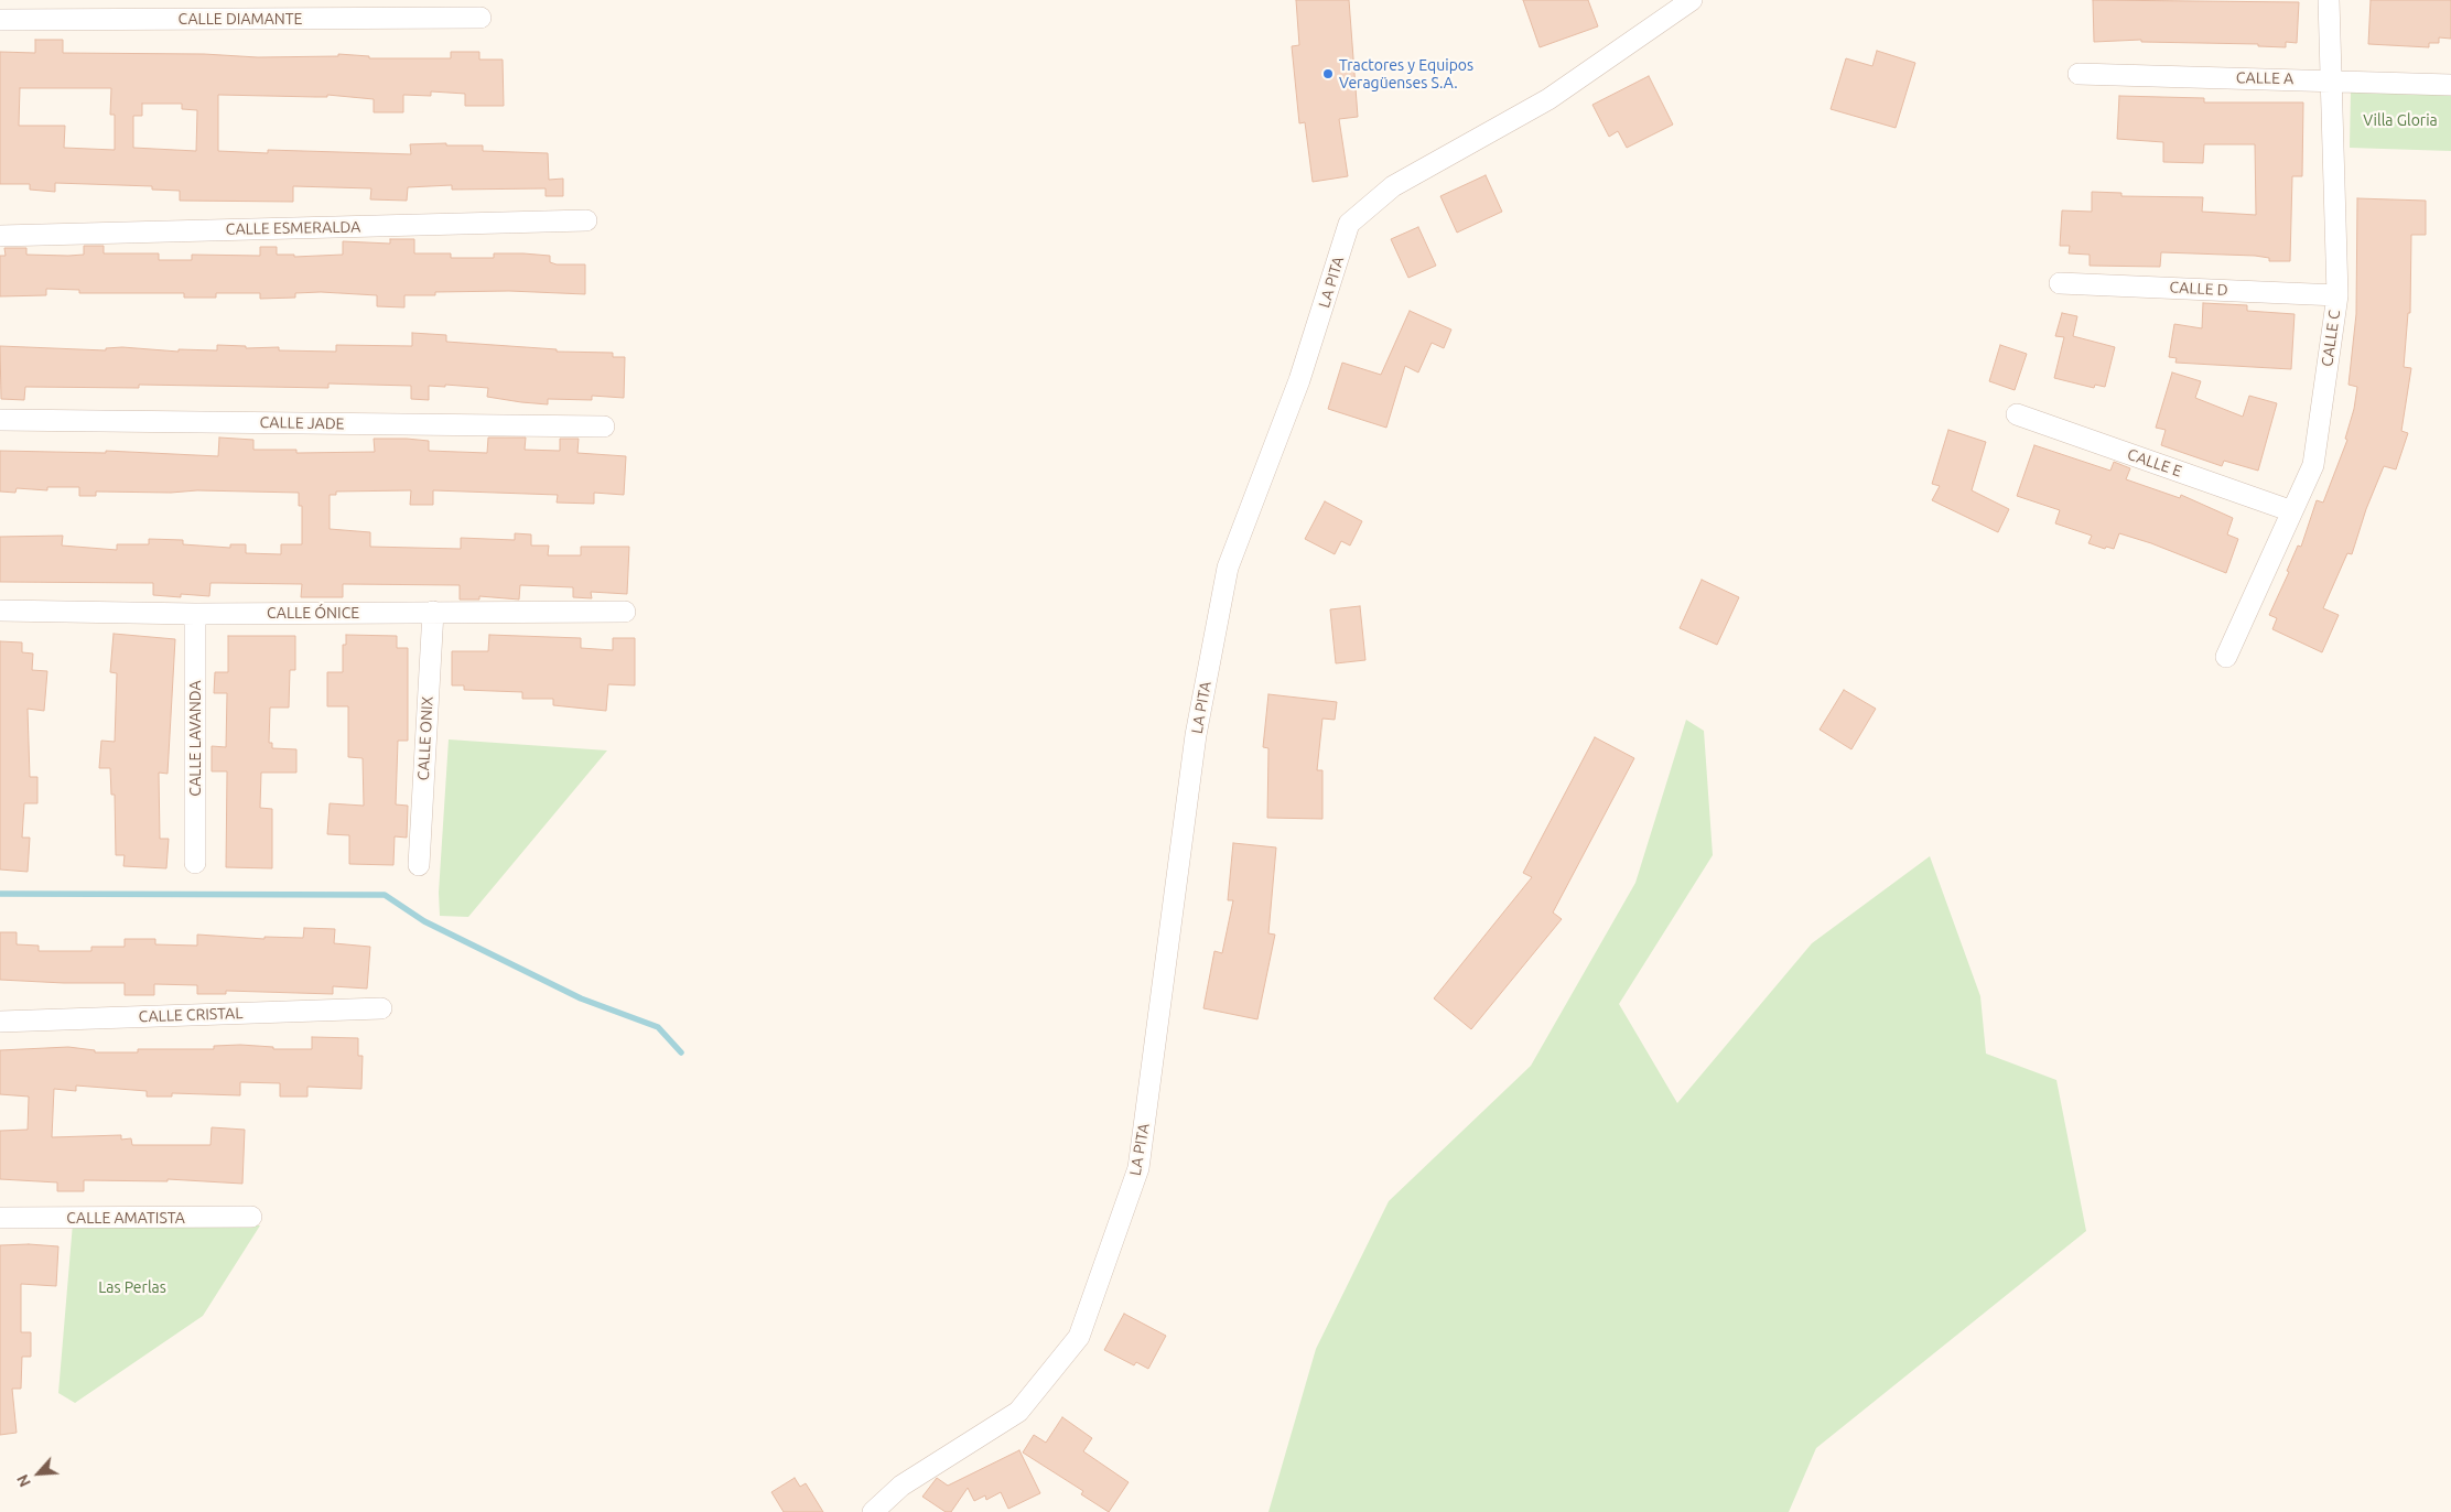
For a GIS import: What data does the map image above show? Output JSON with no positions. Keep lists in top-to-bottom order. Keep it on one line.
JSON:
{"streets":{"street":["CALLE DIAMANTE","CALLE A","CALLE ESMERALDA","LA PITA","CALLE D","CALLE C","CALLE JADE","CALLE E","CALLE ÓNICE","CALLE LAVANDA","CALLE ONIX","CALLE CRISTAL","CALLE AMATISTA"]},"crossings":[["CALLE A","CALLE C"],["CALLE D","CALLE C"],["CALLE C","CALLE E"],["CALLE ÓNICE","CALLE LAVANDA"],["CALLE ÓNICE","CALLE ONIX"]],"parks":["Villa Gloria","Las Perlas"],"places":["Tractores y Equipos Veragüenses S.A."],"north":"bottom left"}
